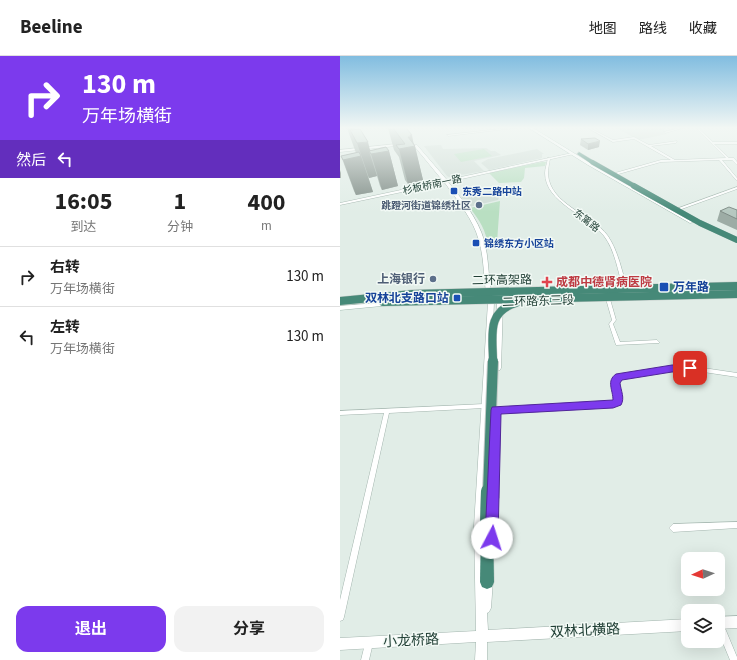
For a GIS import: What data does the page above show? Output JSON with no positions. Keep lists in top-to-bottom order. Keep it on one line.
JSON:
{"streets":{"highway":["二环高架路"],"main road":["杉板桥南一路","二环路东三段","双林北横路","小龙桥路"],"street":["东篱路"]},"crossings":[["杉板桥南一路","东篱路"],["东篱路","二环路东三段"],["二环高架路","二环路东三段"],["双林北横路","小龙桥路"]],"places":{"transit":["东秀二路中站","锦绣东方小区站","万年路","双林北支路口站"],"other":["跳蹬河街道锦绣社区","上海银行"],"health":["成都中德肾病医院"]},"north":"left","page":{"header":"Beeline","nav":["地图","路线","收藏"],"turn":["130 m","万年场横街"],"then":"然后","eta":["16:05","到达","1","分钟","400","m"],"list":[{"name":"右转","note":"万年场横街","value":"130 m"},{"name":"左转","note":"万年场横街","value":"130 m"}],"buttons":["退出","分享"]}}
